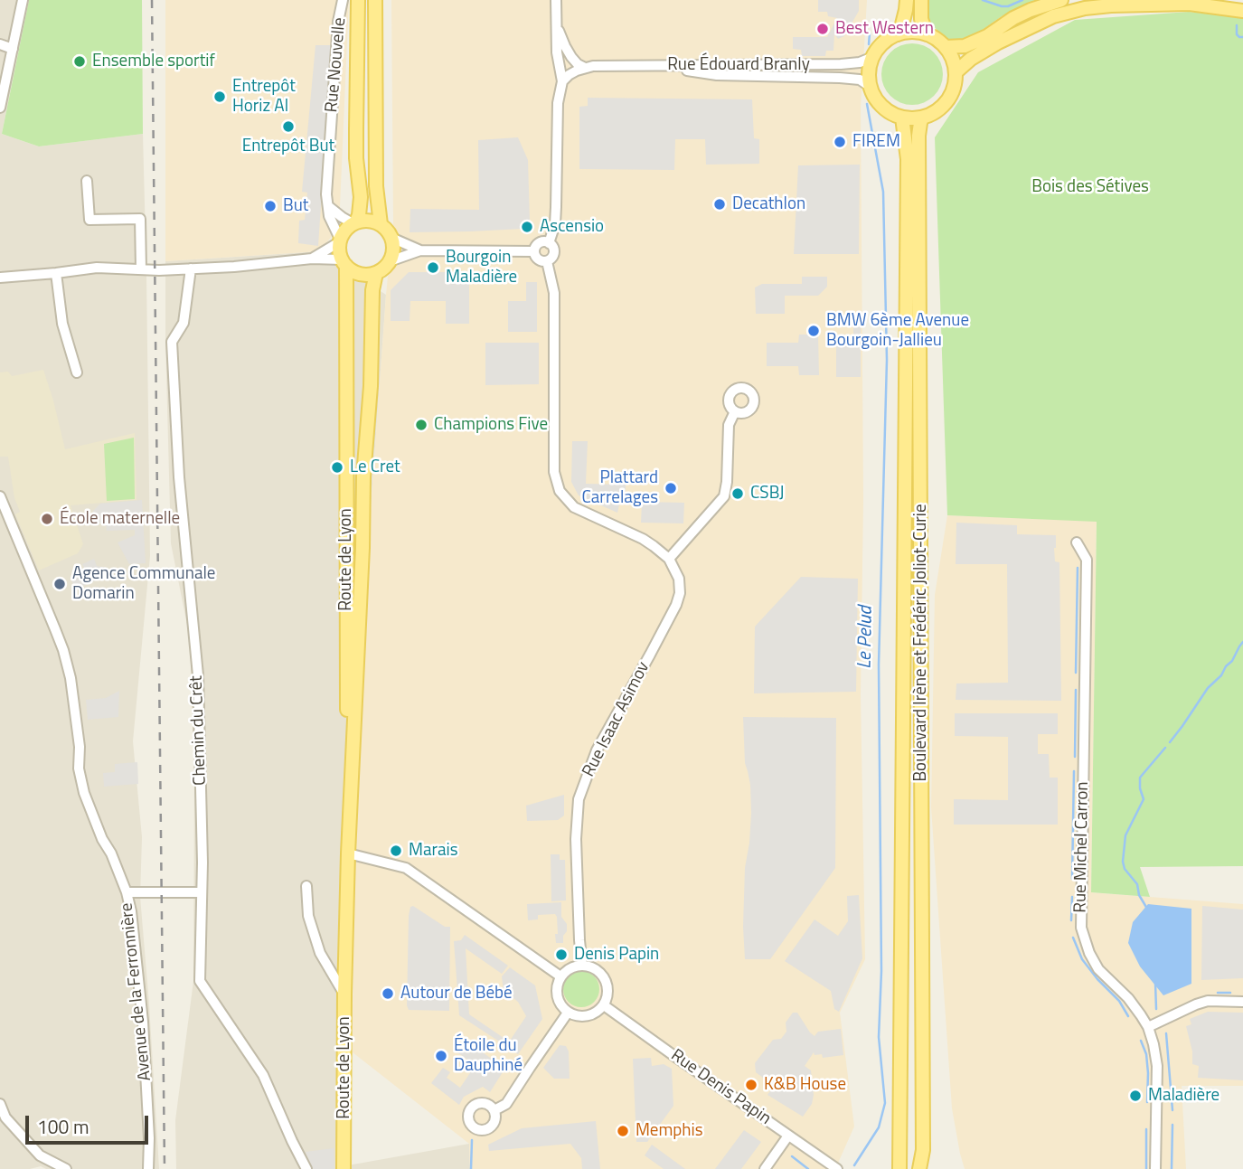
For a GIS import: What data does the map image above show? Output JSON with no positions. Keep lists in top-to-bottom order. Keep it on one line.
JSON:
{"streets":{"main road":["Route de Lyon","Boulevard Irène et Frédéric Joliot-Curie"],"street":["Rue Nouvelle","Rue Édouard Branly","Rue Isaac Asimov","Chemin du Crêt","Rue Michel Carron","Avenue de la Ferronnière","Rue Denis Papin"]},"crossings":[["Rue Nouvelle","Route de Lyon"],["Rue Édouard Branly","Boulevard Irène et Frédéric Joliot-Curie"],["Rue Isaac Asimov","Rue Denis Papin"]],"water":["Le Pelud"],"parks":["Bois des Sétives"],"places":["Best Western","Ensemble sportif","Entrepôt Horiz Al","Entrepôt But","FIREM","Decathlon","But","Ascensio","Bourgoin Maladière","BMW 6ème Avenue Bourgoin-Jallieu","Champions Five","Le Cret","Plattard Carrelages","CSBJ","École maternelle","Agence Communale Domarin","Marais","Denis Papin","Autour de Bébé","Étoile du Dauphiné","K&B House","Maladière","Memphis"],"scale_bar":"100 m"}
